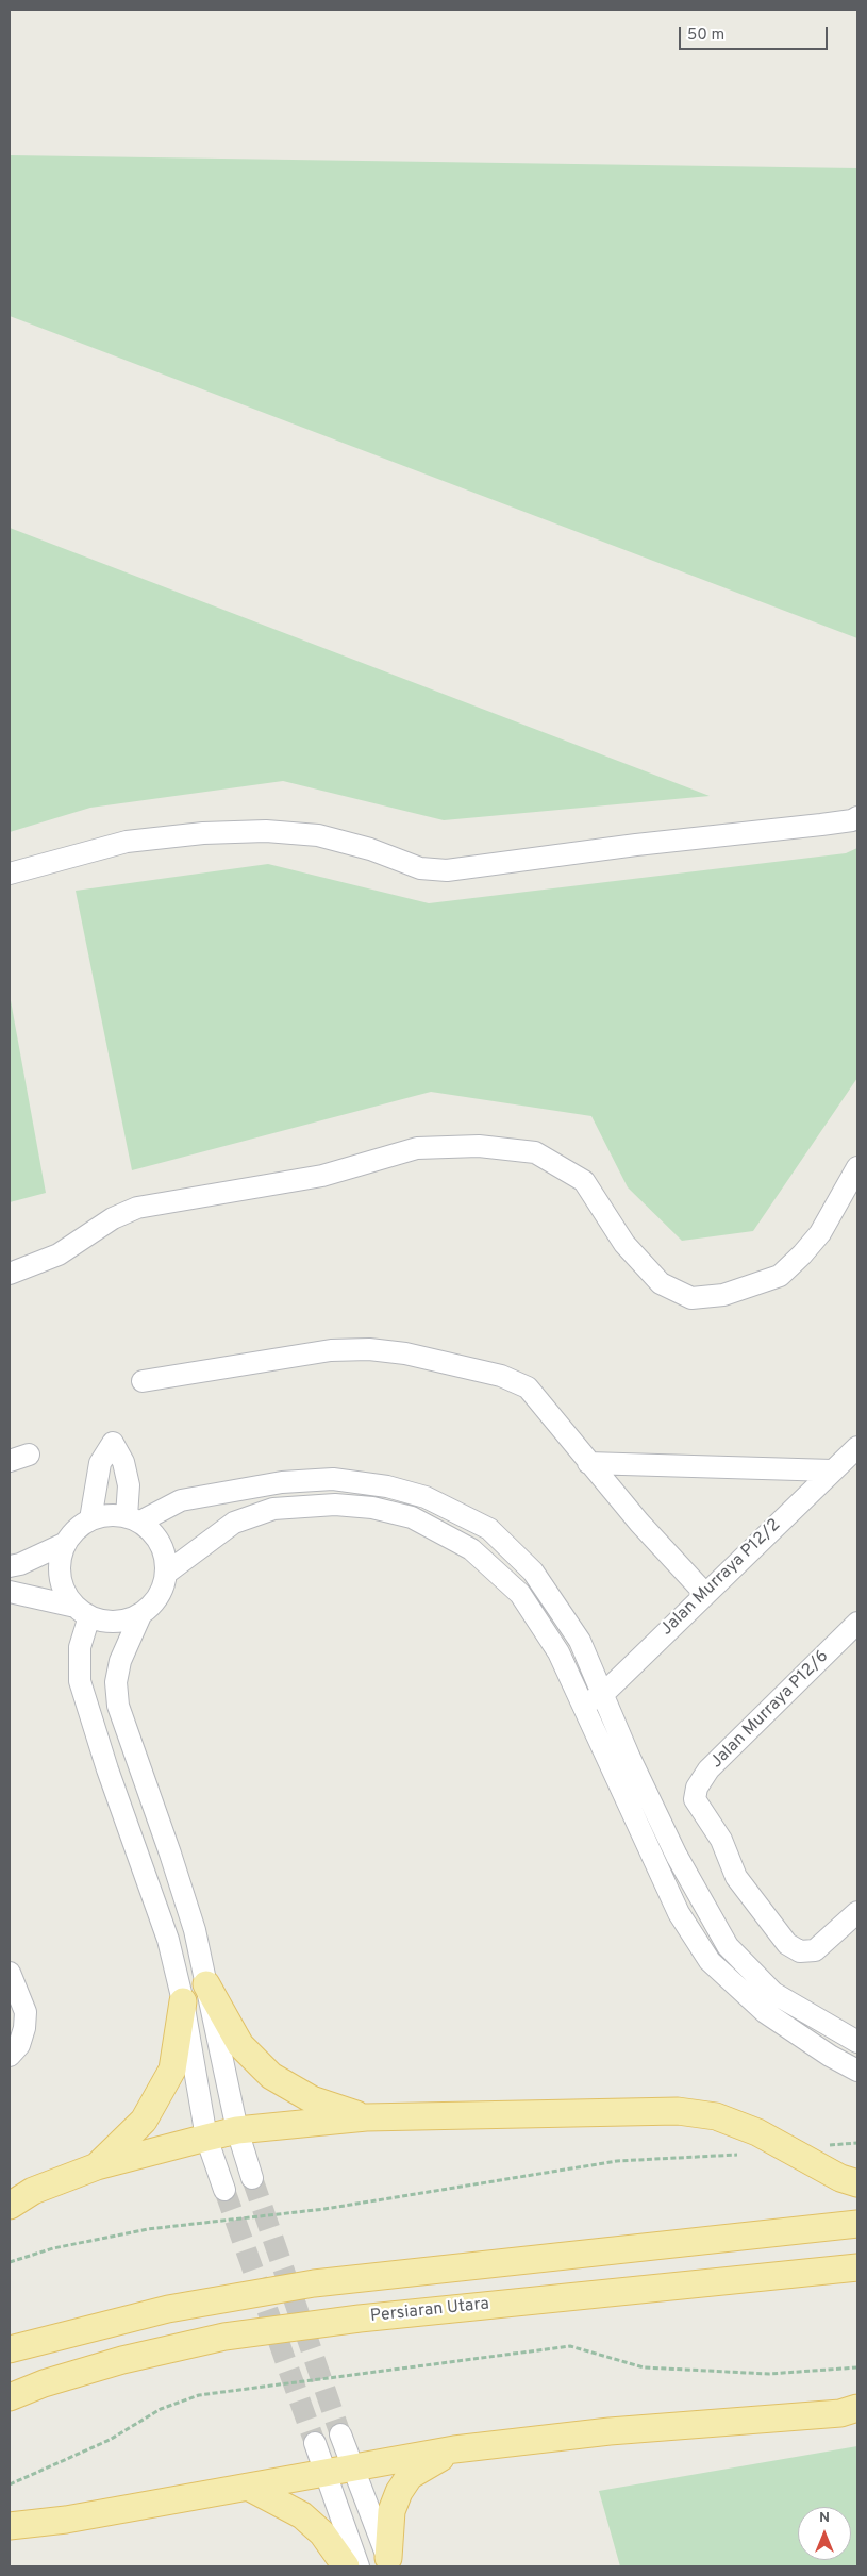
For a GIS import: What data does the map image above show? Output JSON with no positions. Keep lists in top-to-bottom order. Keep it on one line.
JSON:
{"streets":{"main road":["Persiaran Utara"],"street":["Jalan Murraya P12/2","Jalan Murraya P12/6"]},"scale_bar":"50 m","north":"top"}
